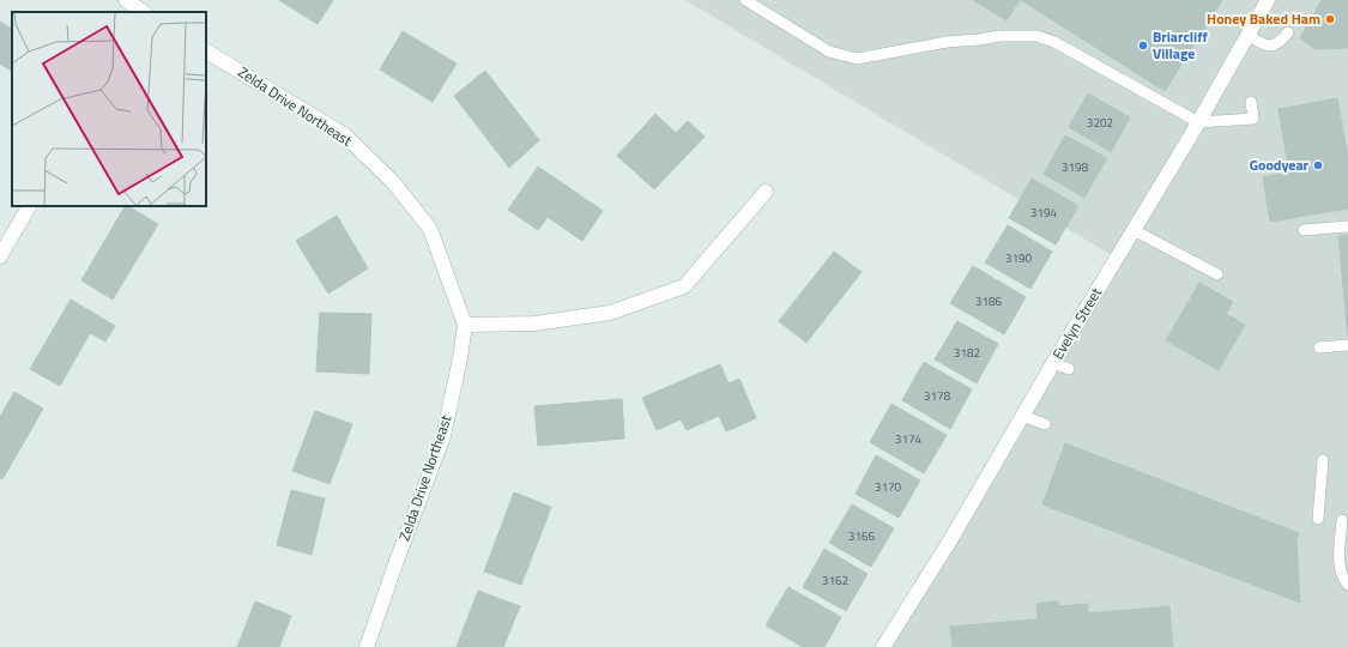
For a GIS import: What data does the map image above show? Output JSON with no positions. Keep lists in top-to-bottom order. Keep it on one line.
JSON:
{"streets":{"street":["Zelda Drive Northeast","Evelyn Street"]},"places":["Honey Baked Ham","Briarcliff Village","Goodyear"],"house_numbers":["3202","3198","3194","3190","3186","3182","3178","3174","3170","3166","3162"]}
